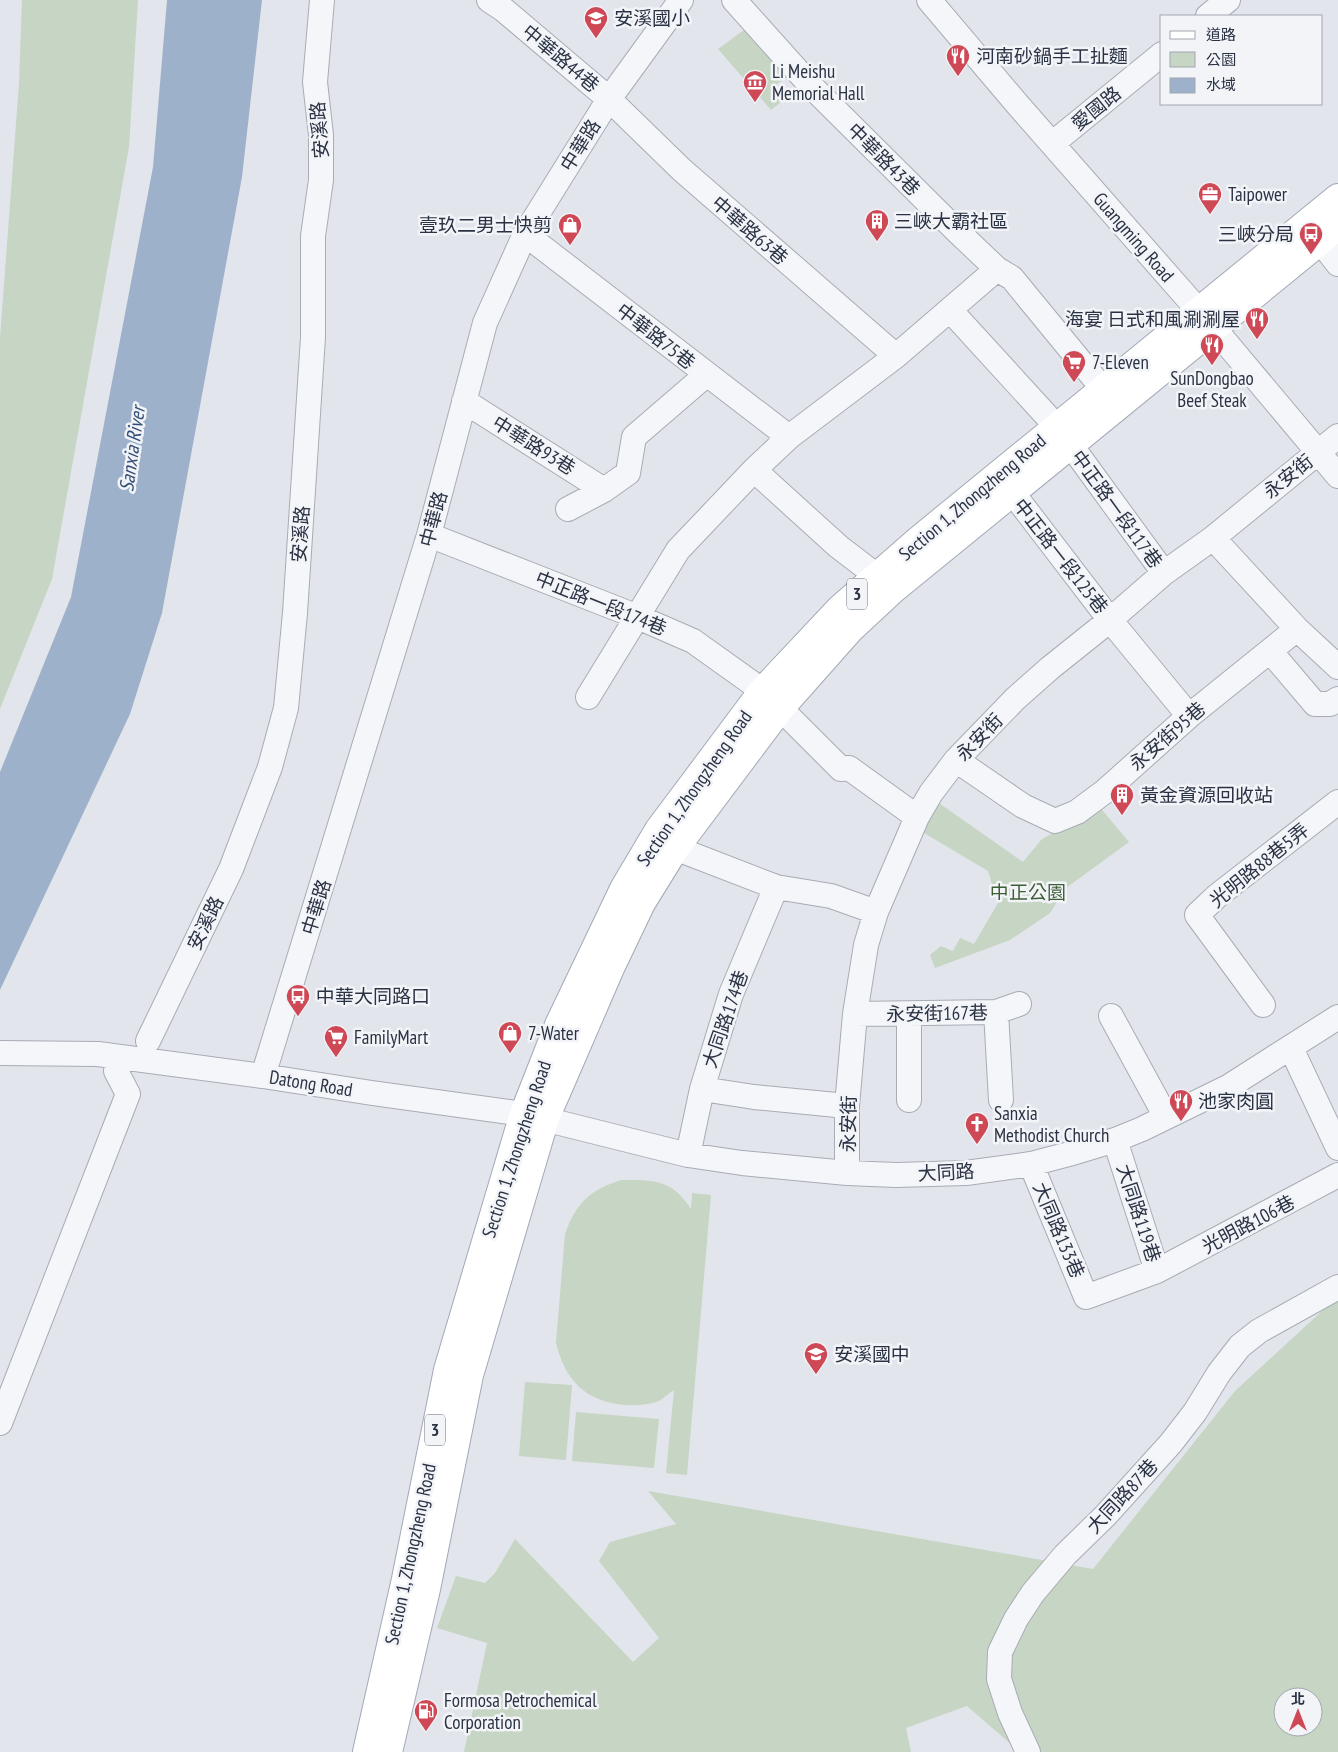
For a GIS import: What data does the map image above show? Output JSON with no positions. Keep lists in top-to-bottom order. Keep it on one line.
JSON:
{"streets":{"main road":["Section 1, Zhongzheng Road","3"],"street":["中華路44巷","愛國路","安溪路","中華路","中華路43巷","中華路63巷","Guangming Road","中華路75巷","中華路93巷","永安街","中正路一段117巷","中正路一段125巷","中正路一段174巷","永安街95巷","光明路88巷5弄","永安街167巷","大同路174巷","Datong Road","大同路","大同路119巷","光明路106巷","大同路133巷","大同路87巷"]},"crossings":[["中華路44巷","中華路"],["中華路44巷","中華路63巷"],["愛國路","Guangming Road"],["中華路","中華路63巷"],["中華路","中華路75巷"],["中華路","中華路93巷"],["中華路","中正路一段174巷"],["中華路","Datong Road"],["中華路43巷","Section 1, Zhongzheng Road"],["Guangming Road","永安街"],["Guangming Road","Section 1, Zhongzheng Road"],["永安街","中正路一段117巷"],["永安街","中正路一段125巷"],["永安街","中正路一段174巷"],["永安街","永安街95巷"],["永安街","永安街167巷"],["永安街","大同路"],["Section 1, Zhongzheng Road","中正路一段117巷"],["Section 1, Zhongzheng Road","中正路一段125巷"],["Section 1, Zhongzheng Road","中正路一段174巷"],["Section 1, Zhongzheng Road","Datong Road"],["Section 1, Zhongzheng Road","大同路"],["中正路一段125巷","永安街95巷"],["大同路174巷","大同路"],["Datong Road","大同路"],["大同路","大同路119巷"],["大同路","大同路133巷"],["大同路119巷","光明路106巷"],["大同路119巷","大同路133巷"]],"water":["Sanxia River"],"parks":["中正公園"],"places":{"school or university":["安溪國小","安溪國中"],"restaurant":["河南砂鍋手工扯麵","海宴 日式和風涮涮屋","SunDongbao Beef Steak","池家肉圓"],"museum":["Li Meishu Memorial Hall"],"office":["Taipower"],"building":["三峽大霸社區","黃金資源回收站"],"shop":["壹玖二男士快剪","7-Water"],"bus stop":["三峽分局","中華大同路口"],"supermarket":["7-Eleven","FamilyMart"],"church":["Sanxia Methodist Church"],"fuel station":["Formosa Petrochemical Corporation"]},"legend":["道路","公園","水域"],"north":"top"}
